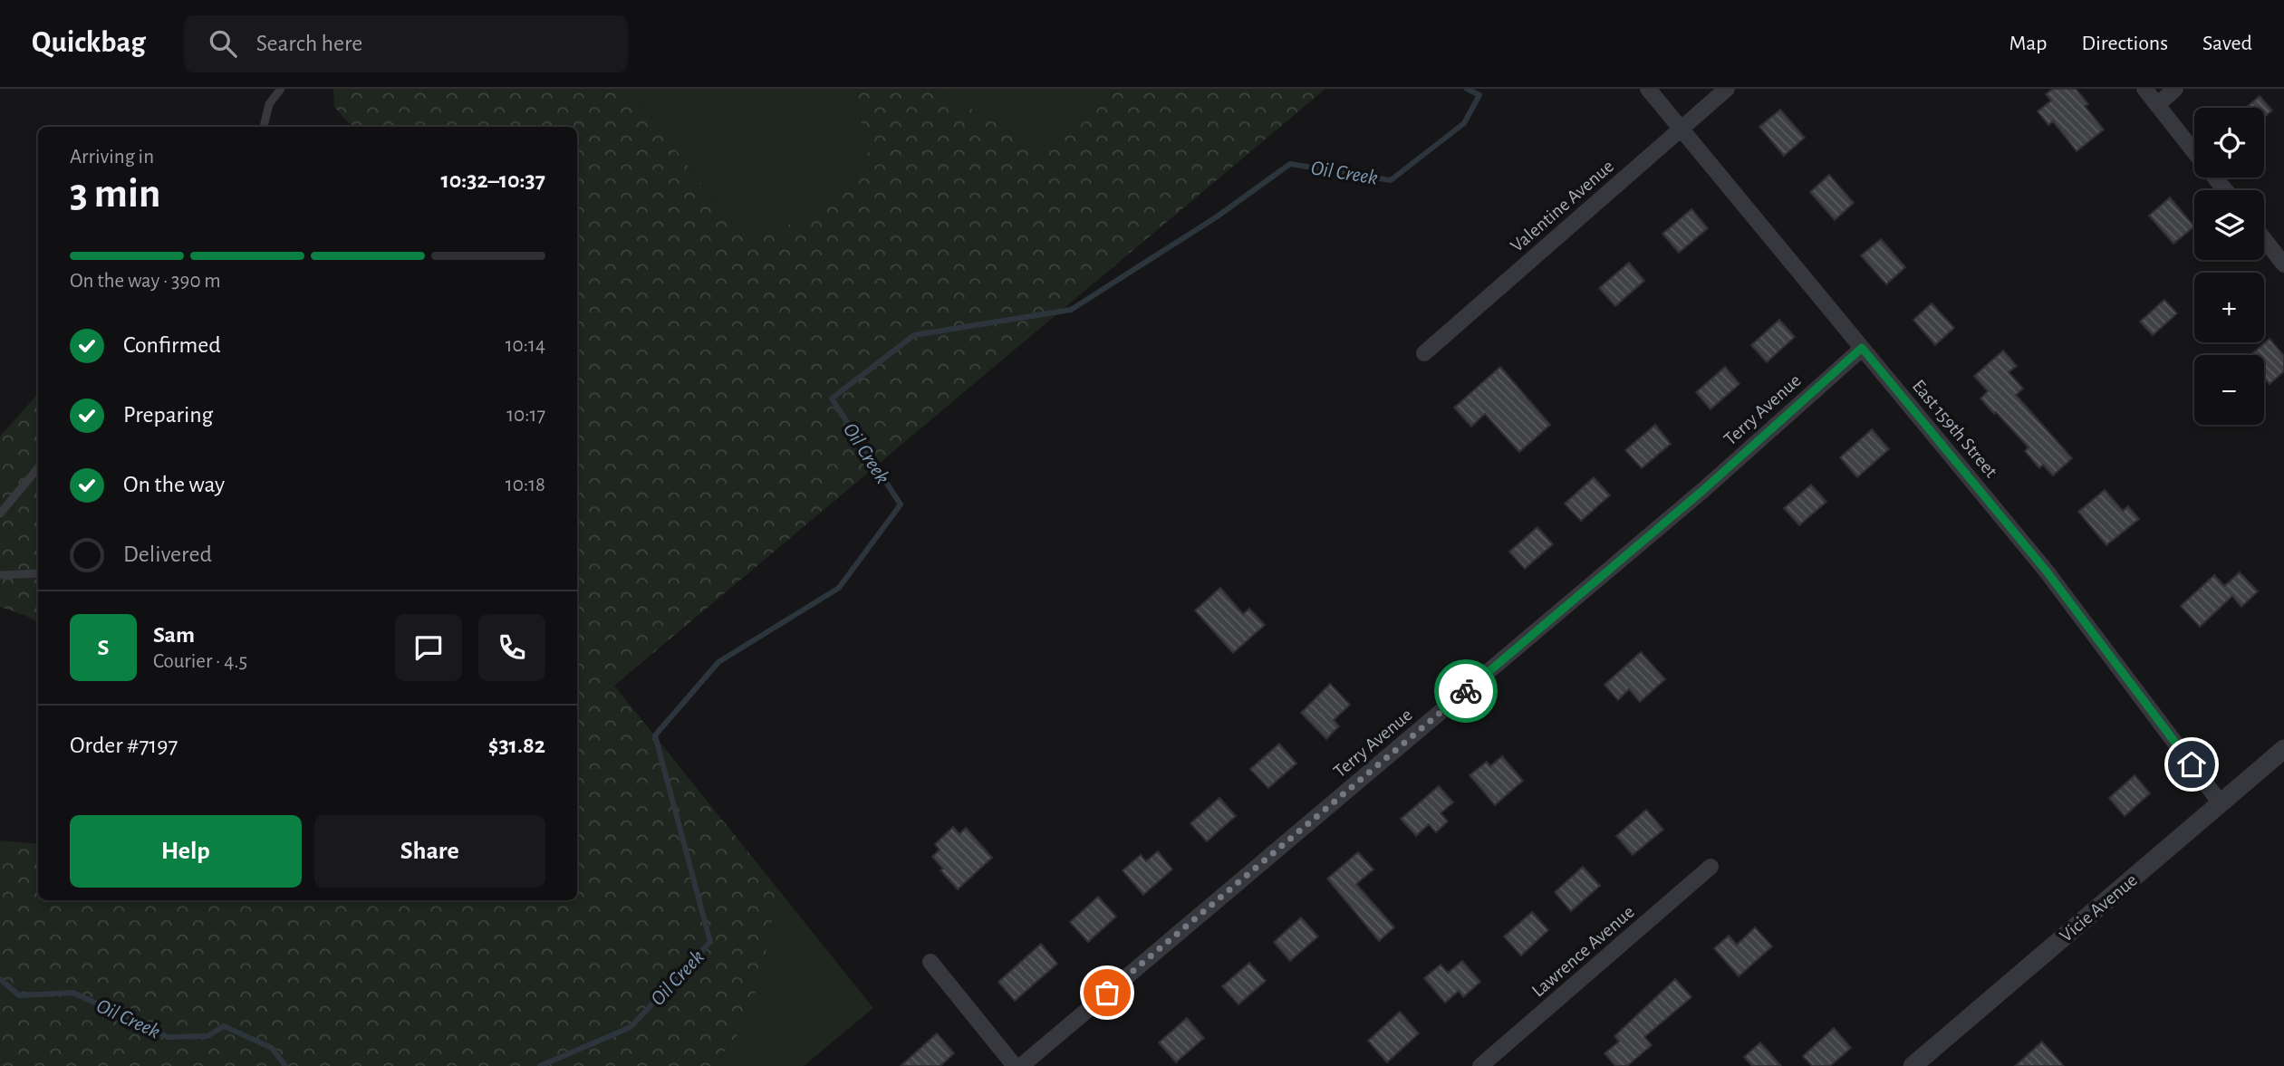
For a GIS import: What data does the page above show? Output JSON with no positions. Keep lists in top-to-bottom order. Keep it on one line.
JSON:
{"streets":{"street":["Valentine Avenue","Terry Avenue","East 159th Street","Vicie Avenue","Lawrence Avenue"]},"crossings":[["Valentine Avenue","East 159th Street"],["Terry Avenue","East 159th Street"],["East 159th Street","Vicie Avenue"]],"water":["Oil Creek"],"page":{"header":"Quickbag","search":"Search here","nav":["Map","Directions","Saved"],"map_buttons":["+","−"],"heading":["3 min","Arriving in","10:32–10:37"],"panel":["Sam","Courier · 4.5","Order #7197","$31.82"],"bar":"On the way · 390 m","list":[["Confirmed","10:14"],["Preparing","10:17"],["On the way","10:18"],"Delivered"],"round":"S","buttons":["Help","Share"]}}
